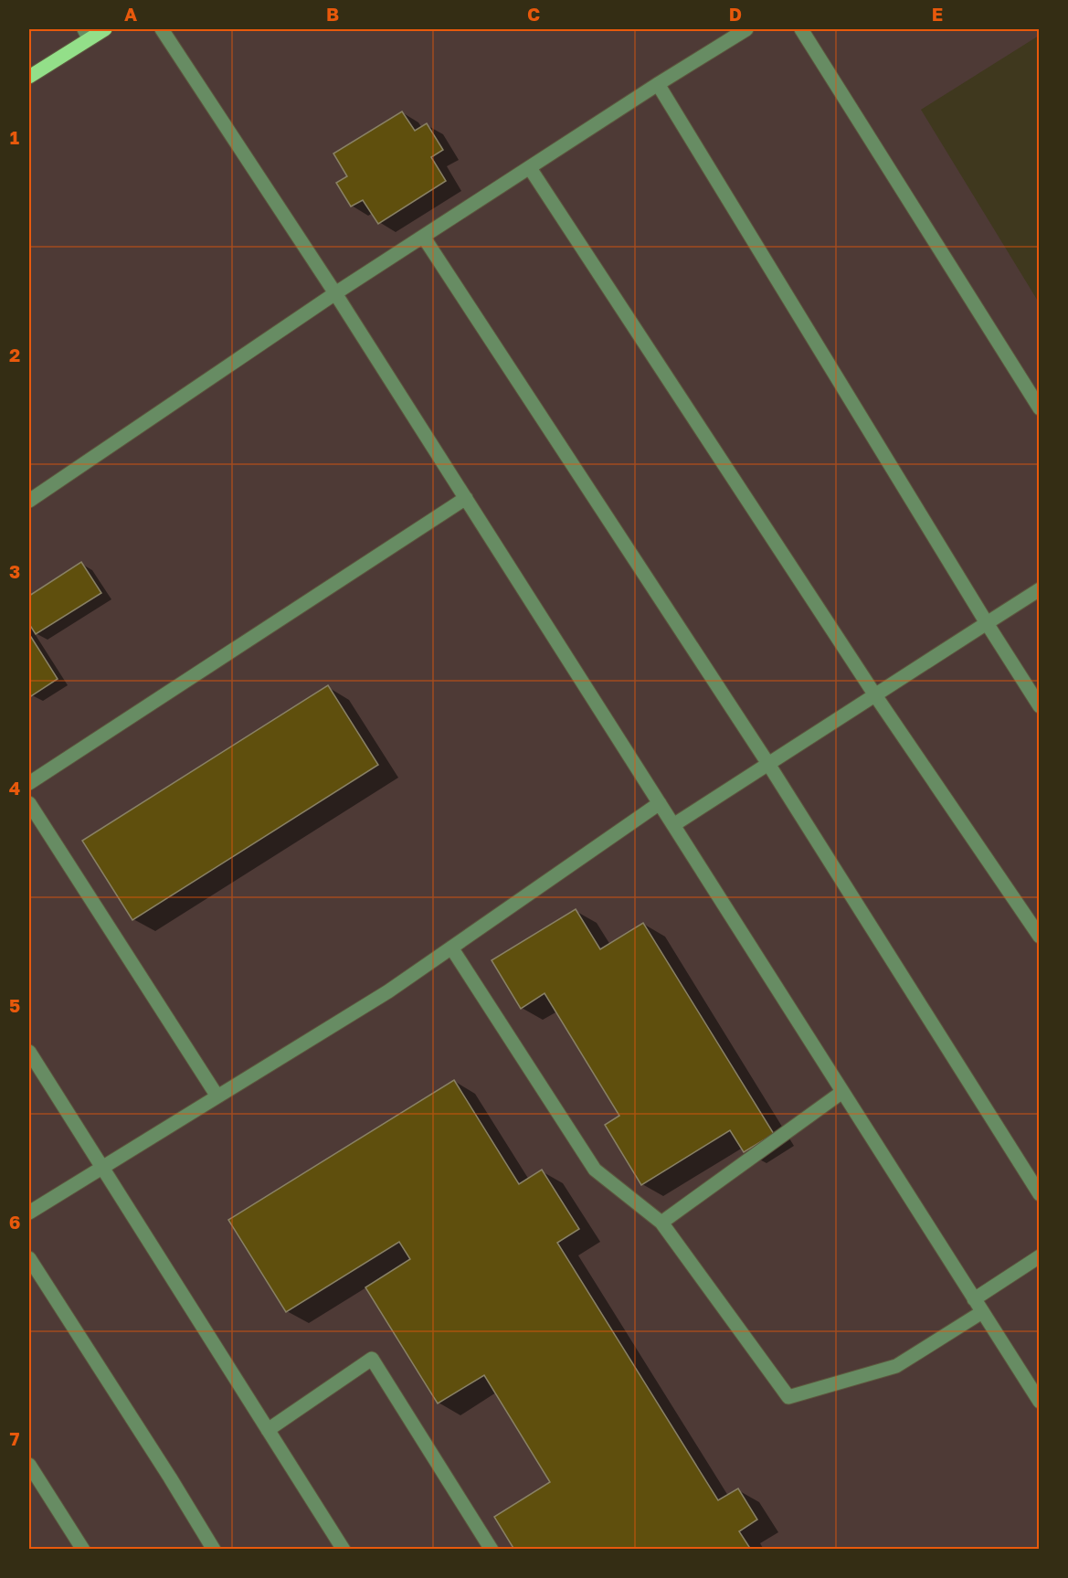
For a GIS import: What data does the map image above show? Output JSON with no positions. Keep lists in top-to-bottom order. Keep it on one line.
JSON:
{"grid":{"columns":["A","B","C","D","E"],"rows":["1","2","3","4","5","6","7"]}}
